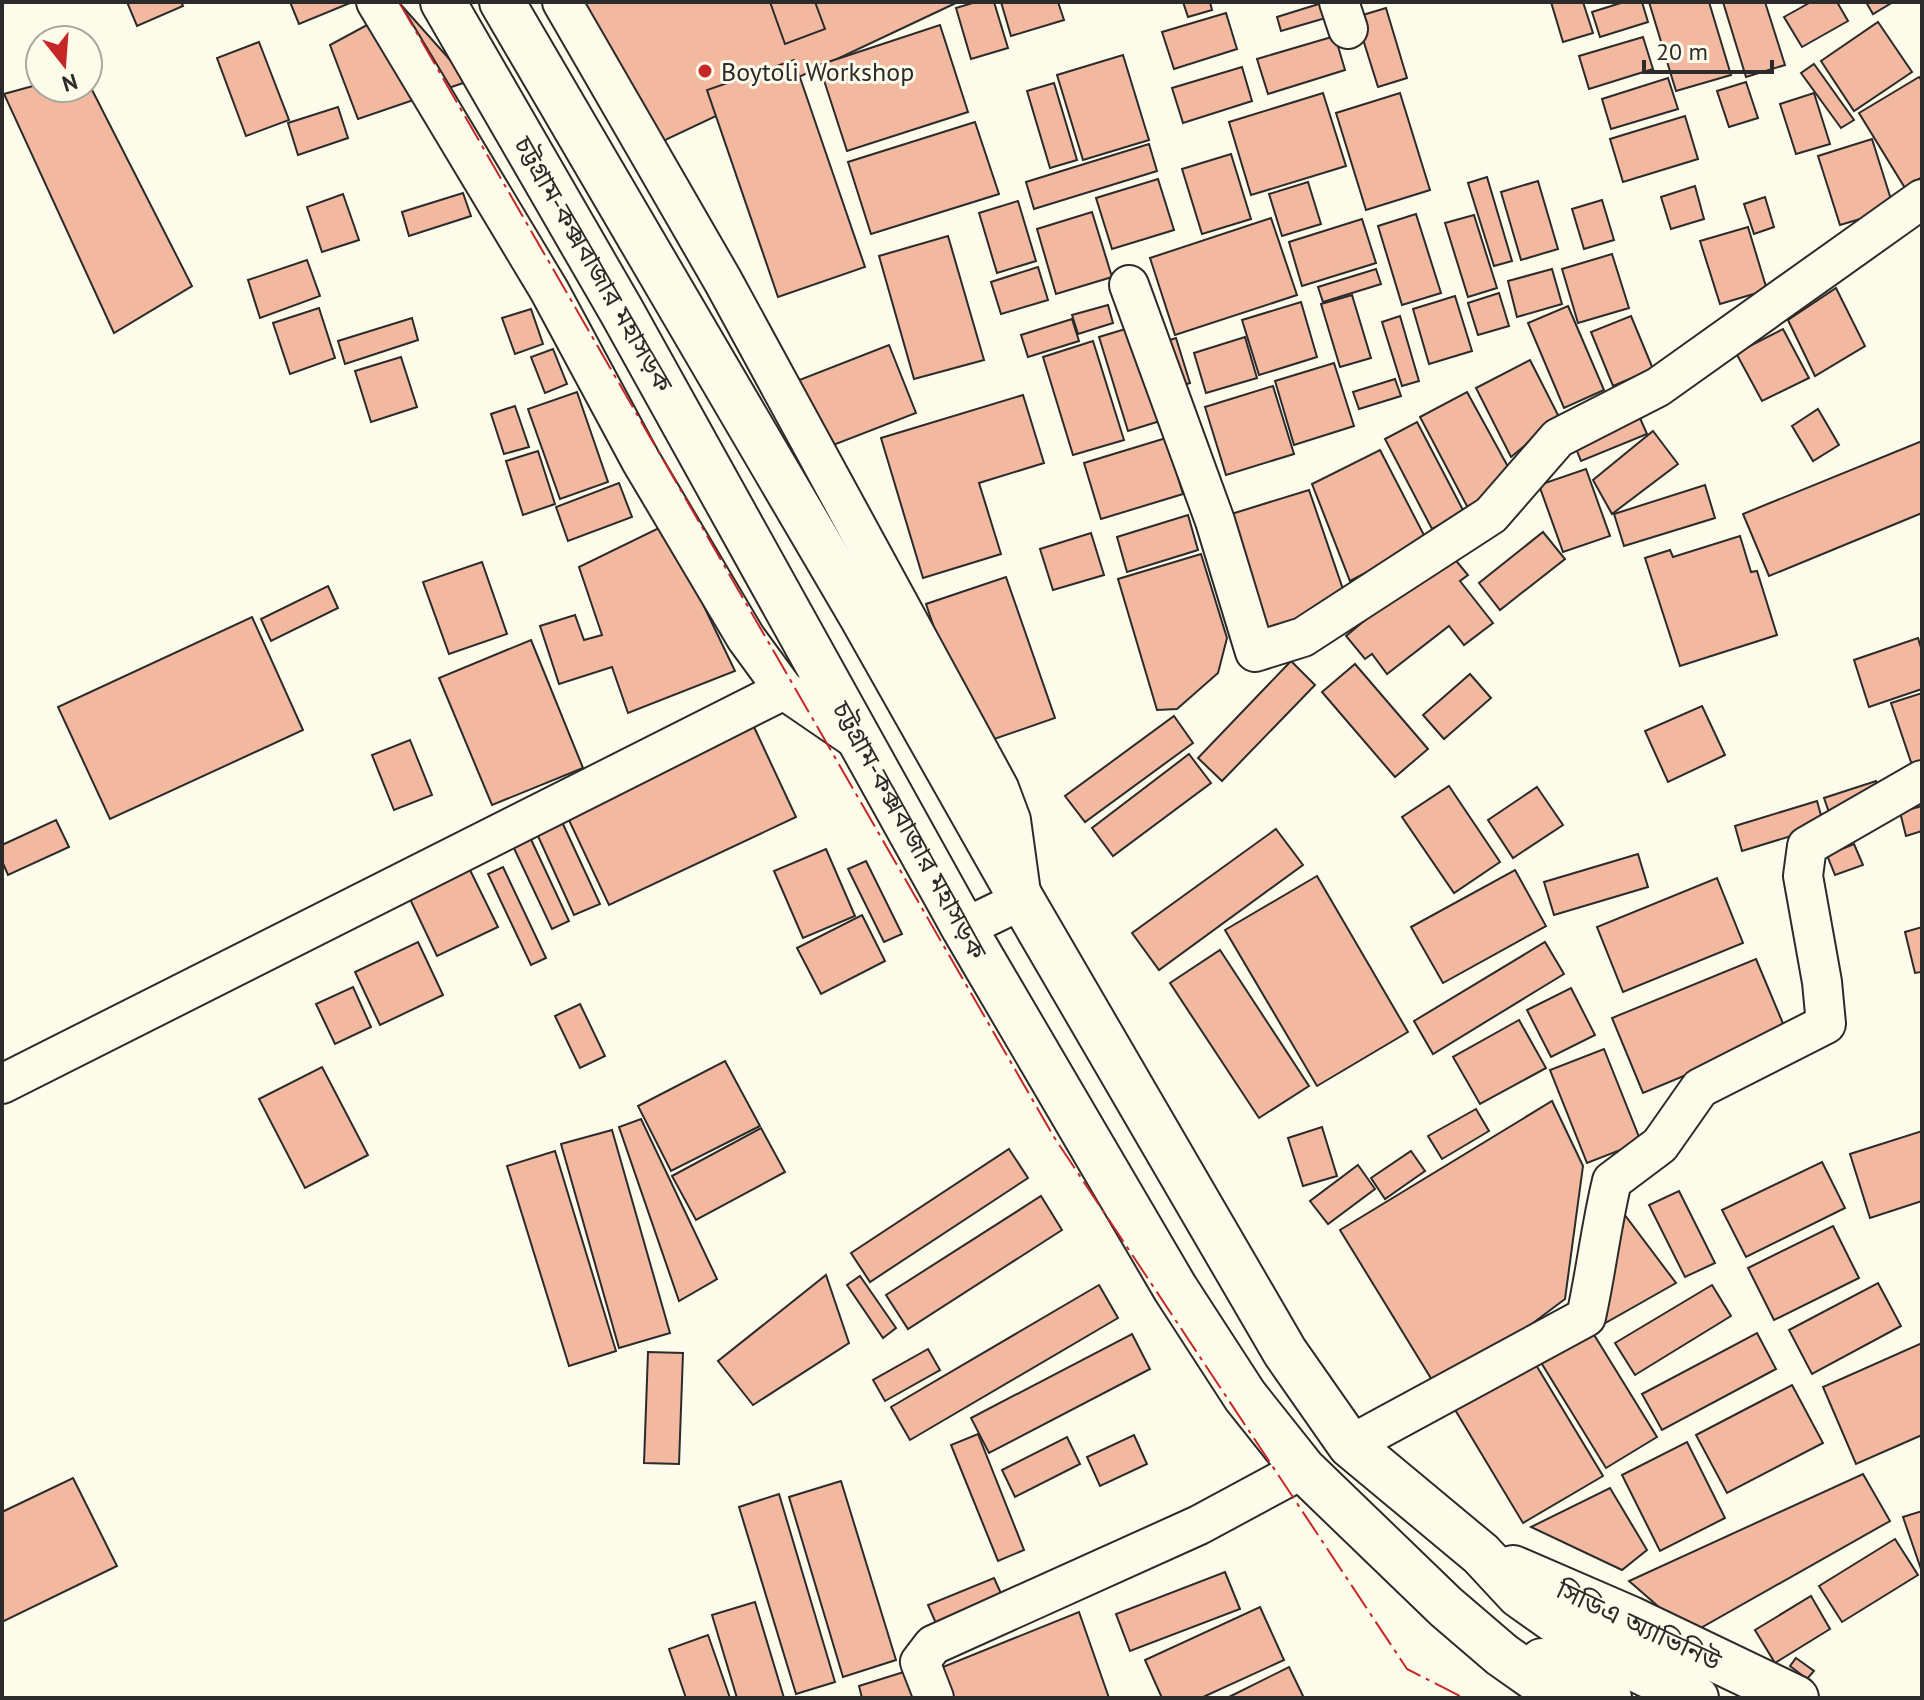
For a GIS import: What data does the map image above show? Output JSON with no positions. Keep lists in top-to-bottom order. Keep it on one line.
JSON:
{"streets":{"highway":["চট্টগ্রাম-কক্সবাজার মহাসড়ক","সিডিএ অ্যাভিনিউ"]},"crossings":[["চট্টগ্রাম-কক্সবাজার মহাসড়ক","সিডিএ অ্যাভিনিউ"]],"places":["Boytoli Workshop"],"scale_bar":"20 m","north":"bottom"}
